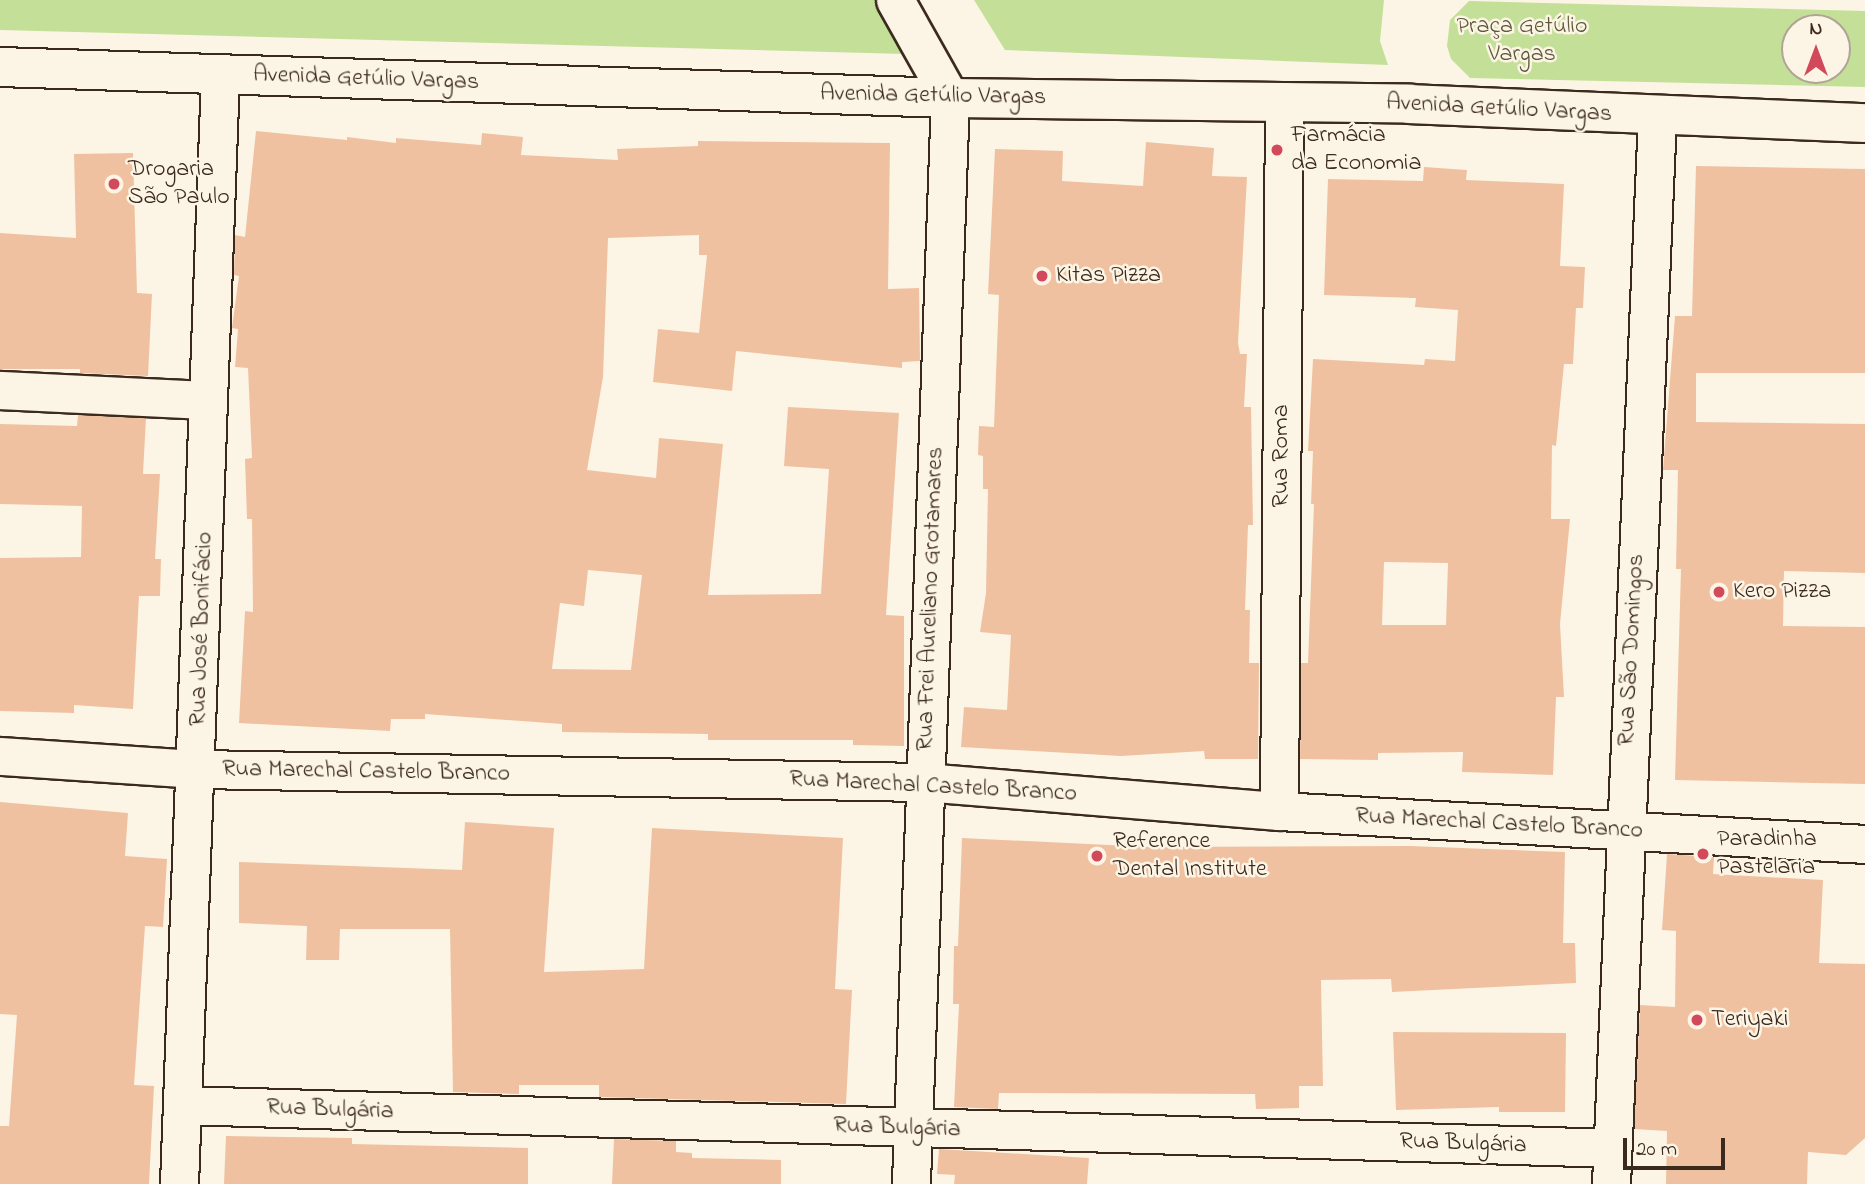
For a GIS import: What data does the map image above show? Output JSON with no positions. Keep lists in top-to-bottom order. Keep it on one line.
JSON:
{"streets":{"main road":["Avenida Getúlio Vargas"],"street":["Rua Roma","Rua Frei Aureliano Grotamares","Rua José Bonifácio","Rua São Domingos","Rua Marechal Castelo Branco","Rua Bulgária"]},"crossings":[["Avenida Getúlio Vargas","Rua Roma"],["Avenida Getúlio Vargas","Rua Frei Aureliano Grotamares"],["Avenida Getúlio Vargas","Rua José Bonifácio"],["Avenida Getúlio Vargas","Rua São Domingos"],["Rua Roma","Rua Marechal Castelo Branco"],["Rua Frei Aureliano Grotamares","Rua Marechal Castelo Branco"],["Rua Frei Aureliano Grotamares","Rua Bulgária"],["Rua José Bonifácio","Rua Marechal Castelo Branco"],["Rua José Bonifácio","Rua Bulgária"],["Rua São Domingos","Rua Marechal Castelo Branco"],["Rua São Domingos","Rua Bulgária"]],"parks":["Praça Getúlio Vargas"],"places":["Farmácia da Economia","Drogaria São Paulo","Kitas Pizza","Kero Pizza","Paradinha Pastelaria","Reference Dental Institute","Teriyaki"],"scale_bar":"20 m","north":"top"}
